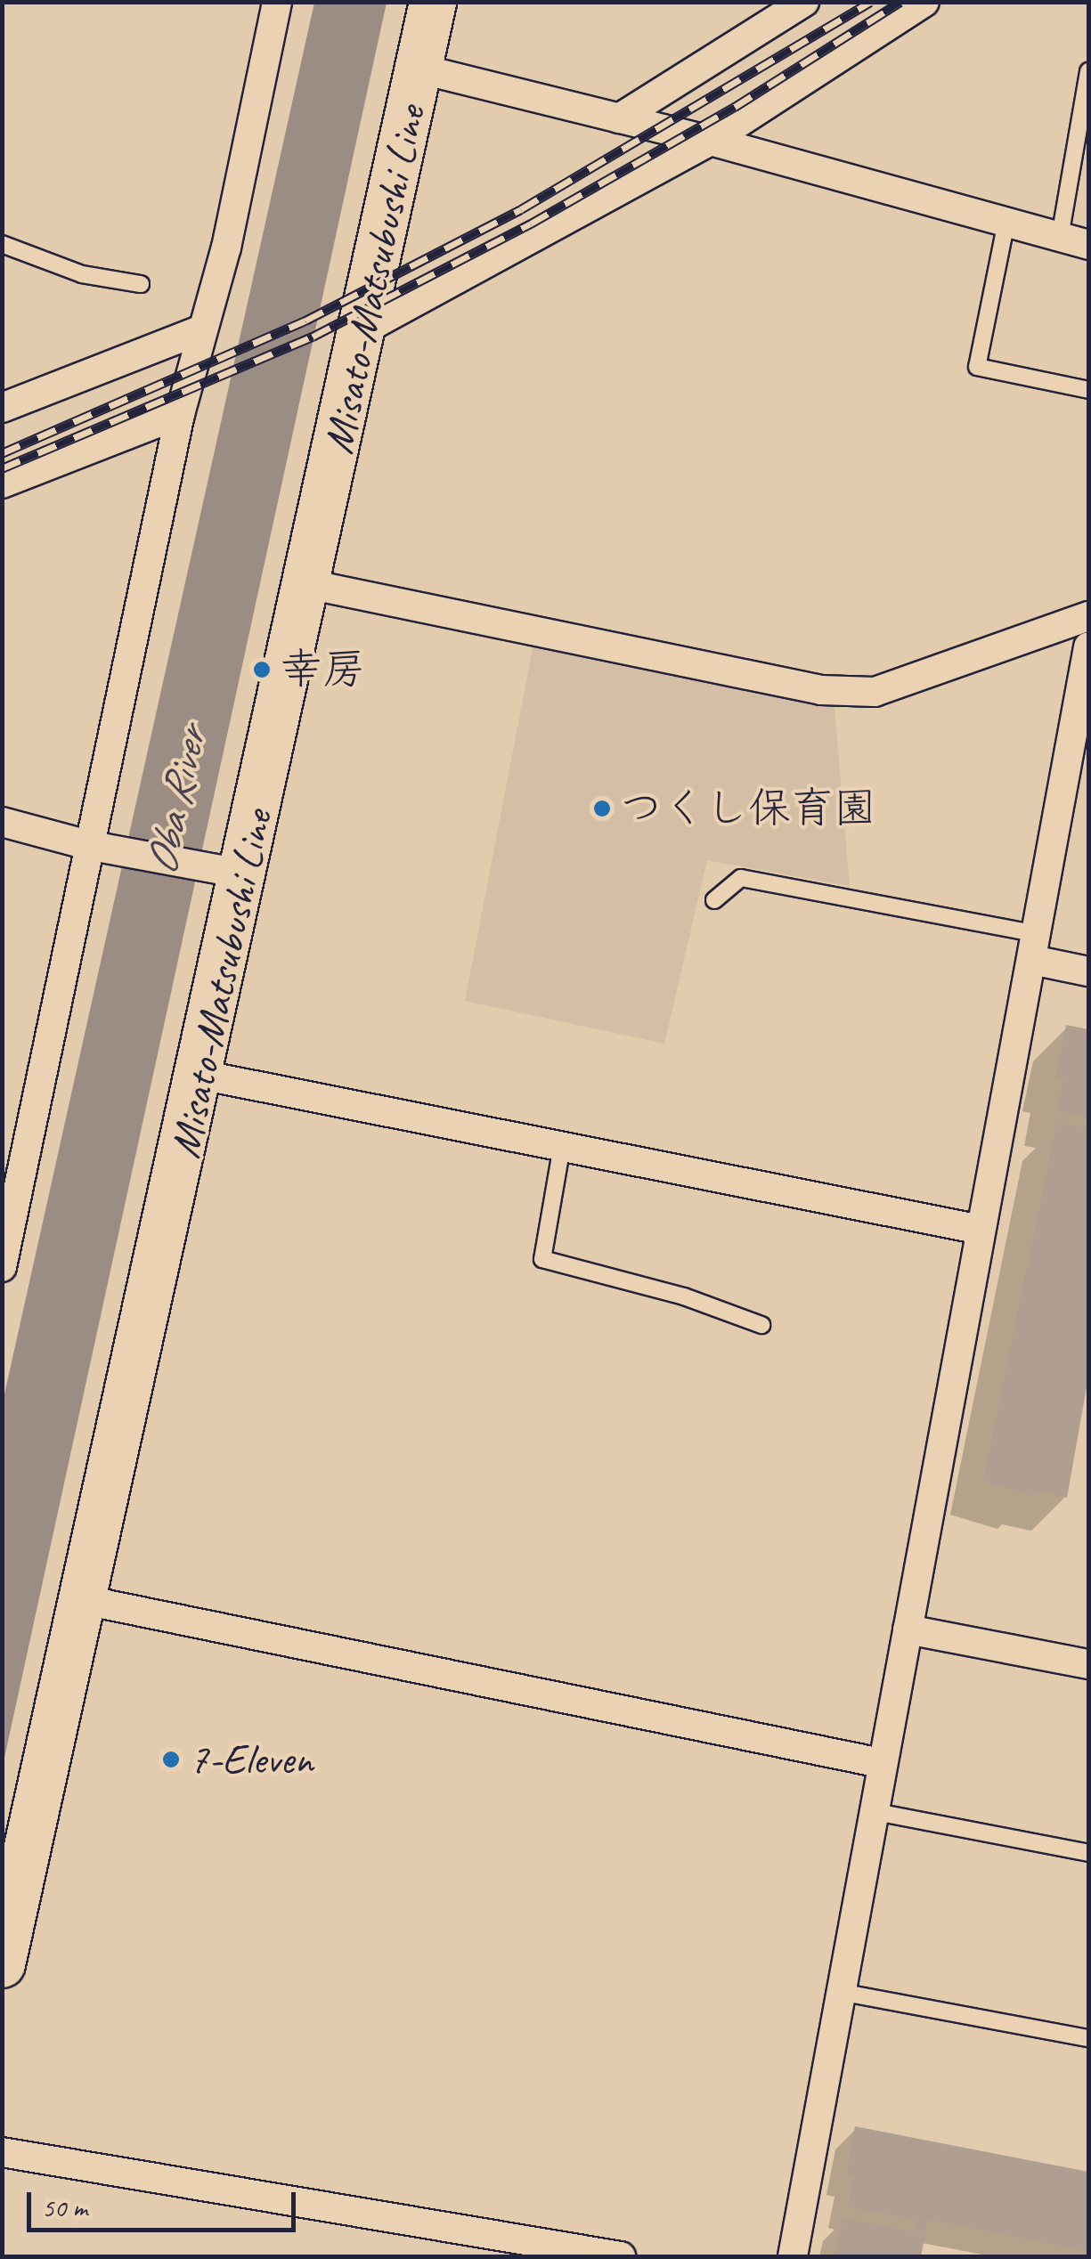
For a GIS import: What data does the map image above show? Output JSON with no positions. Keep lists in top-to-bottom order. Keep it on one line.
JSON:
{"streets":{"main road":["Misato-Matsubushi Line"]},"water":["Oba River"],"places":["幸房","つくし保育園","7-Eleven"],"scale_bar":"50 m"}
